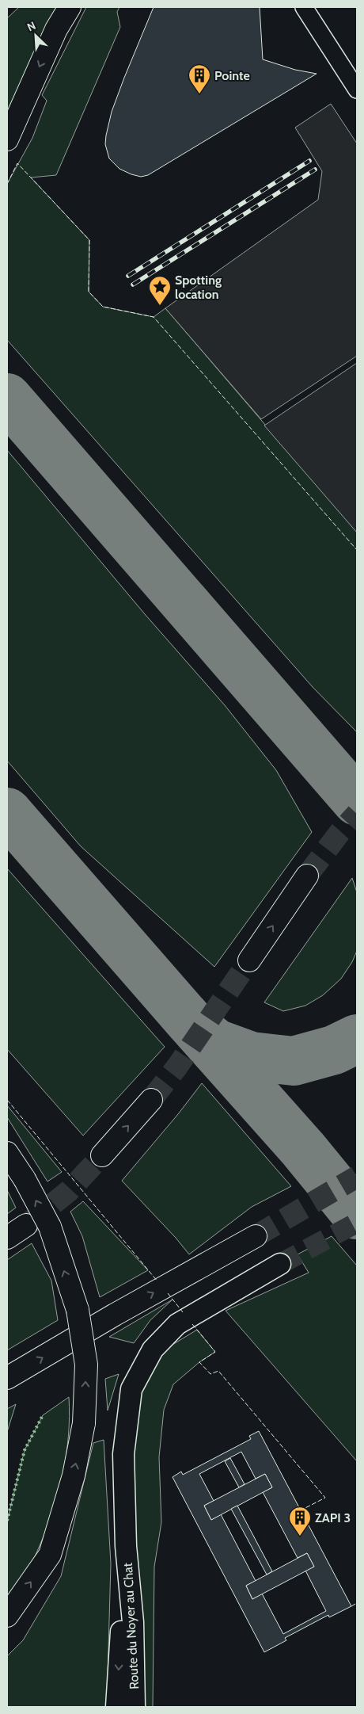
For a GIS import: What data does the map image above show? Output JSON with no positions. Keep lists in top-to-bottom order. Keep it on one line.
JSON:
{"streets":{"street":["Route du Noyer au Chat"]},"places":{"building":["Pointe","ZAPI 3"],"place":["Spotting location"]},"north":"top left"}
